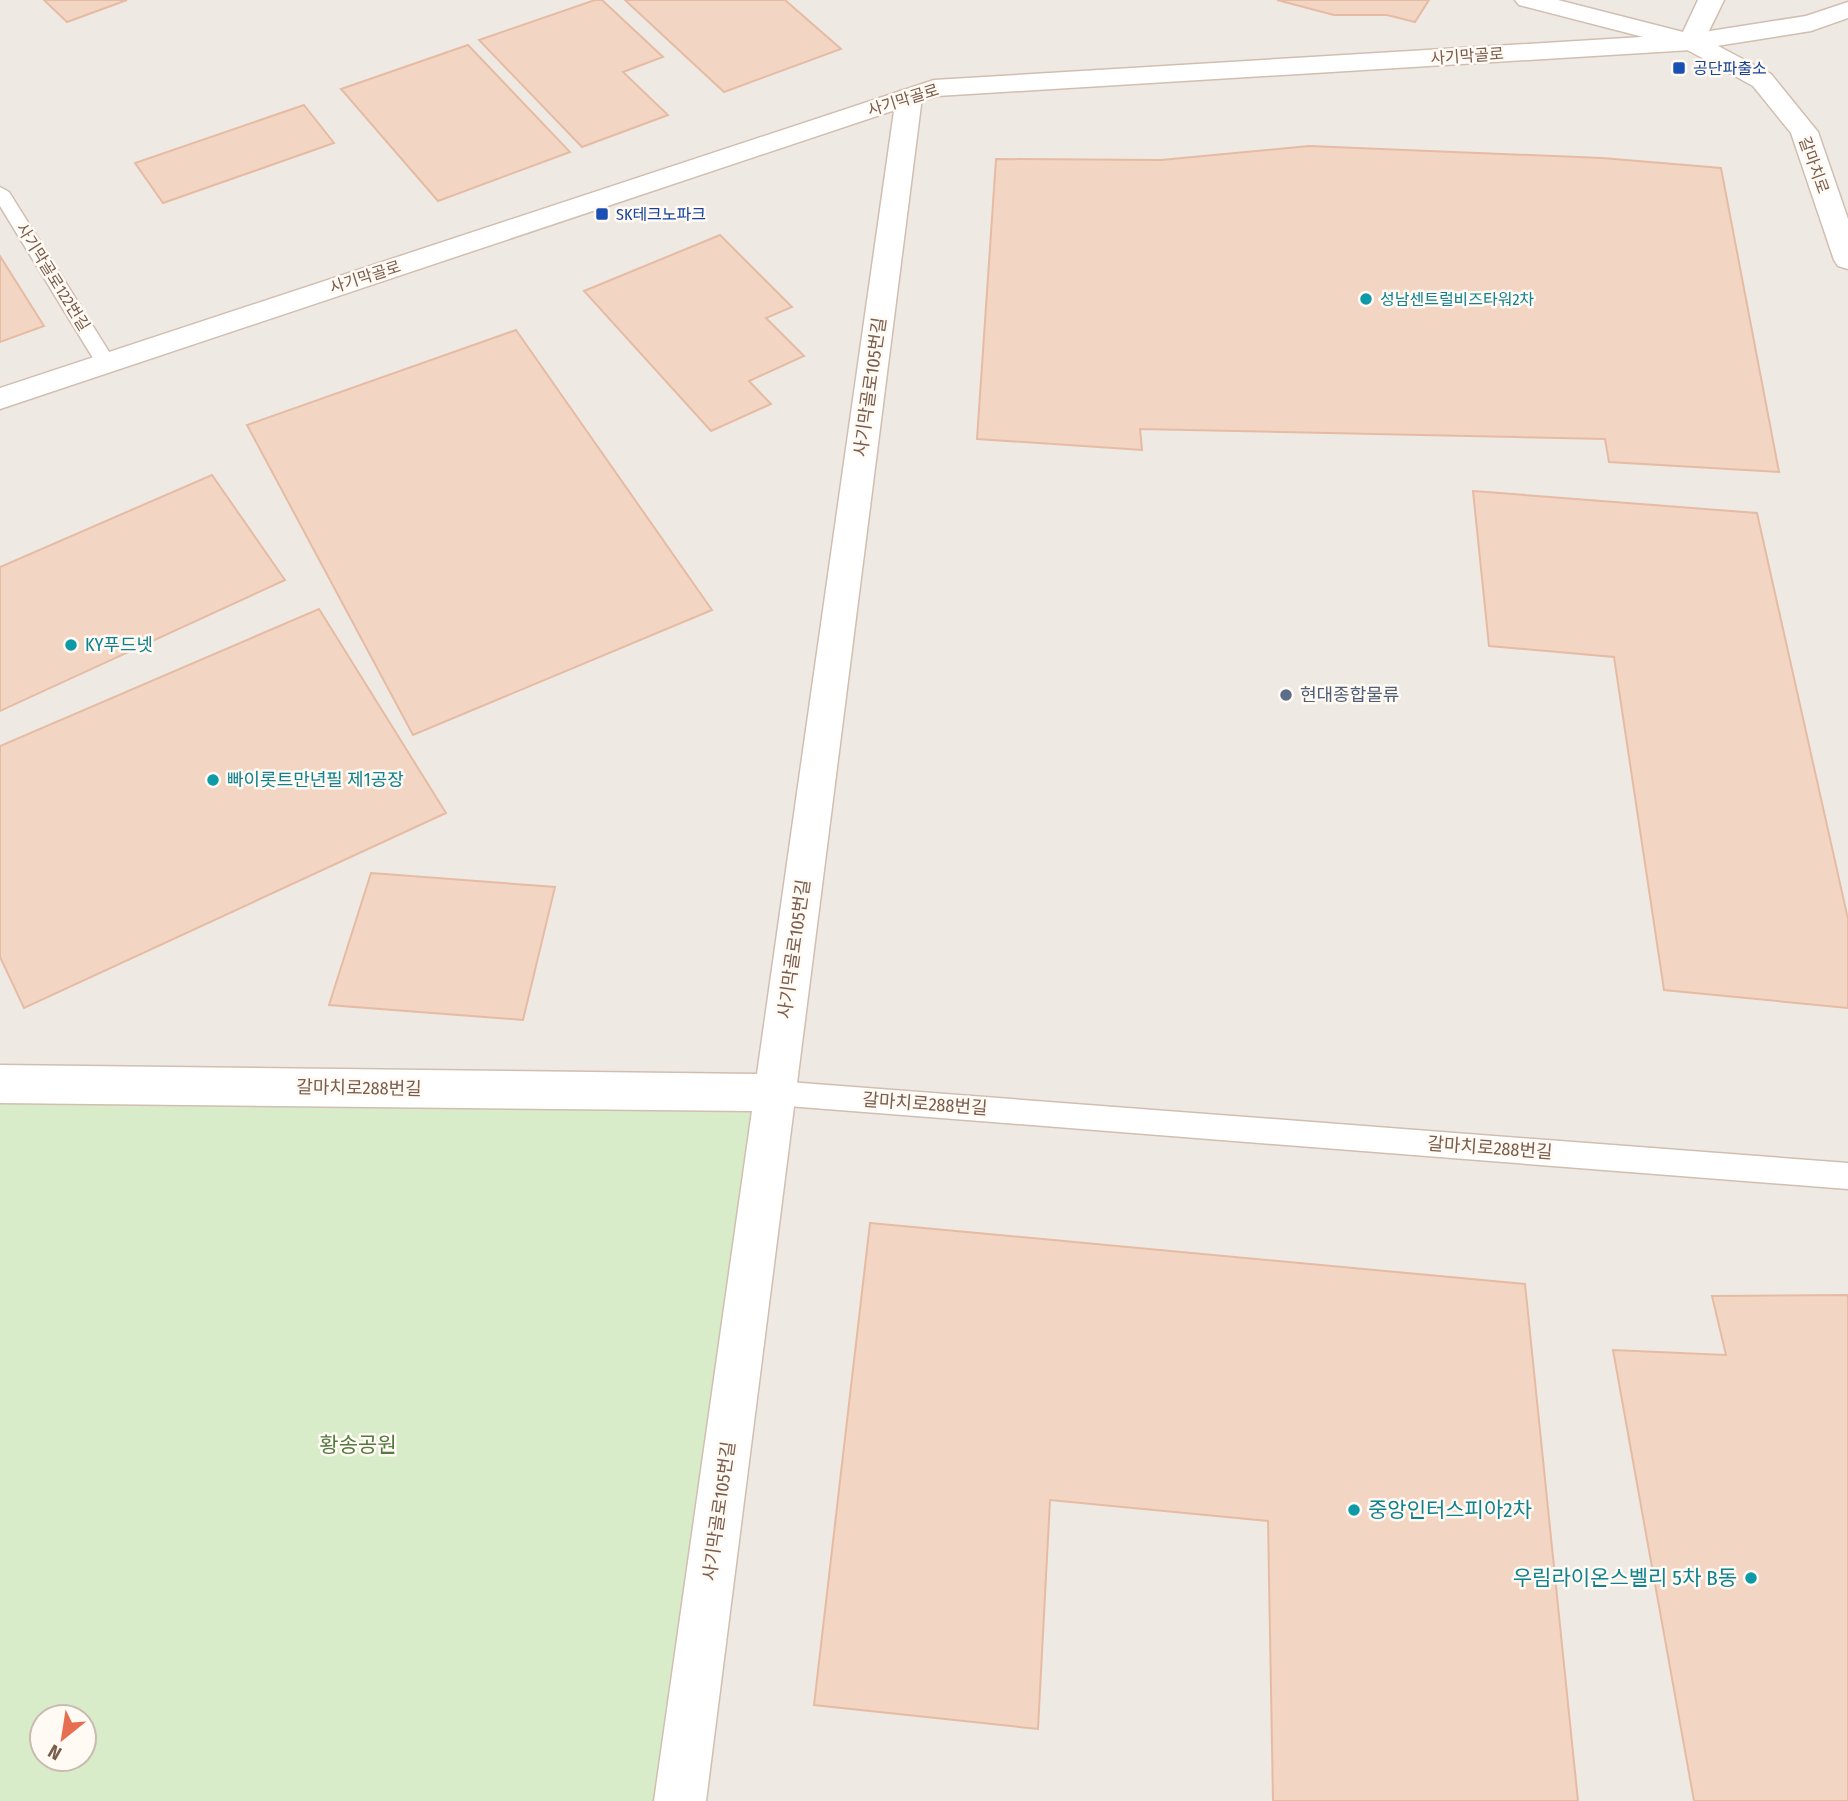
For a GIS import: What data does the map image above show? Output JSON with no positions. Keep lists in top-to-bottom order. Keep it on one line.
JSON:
{"streets":{"street":["사기막골로","갈마치로","사기막골로105번길","갈마치로288번길"],"lane":["사기막골로122번길"]},"crossings":[["사기막골로","갈마치로"],["사기막골로","사기막골로122번길"],["사기막골로","사기막골로105번길"],["사기막골로105번길","갈마치로288번길"]],"parks":["황송공원"],"places":{"transit":["공단파출소","SK테크노파크"],"other":["성남센트럴비즈타워2차","KY푸드넷","현대종합물류","빠이롯트만년필 제1공장","중앙인터스피아2차","우림라이온스벨리 5차 B동"]},"north":"bottom left"}
